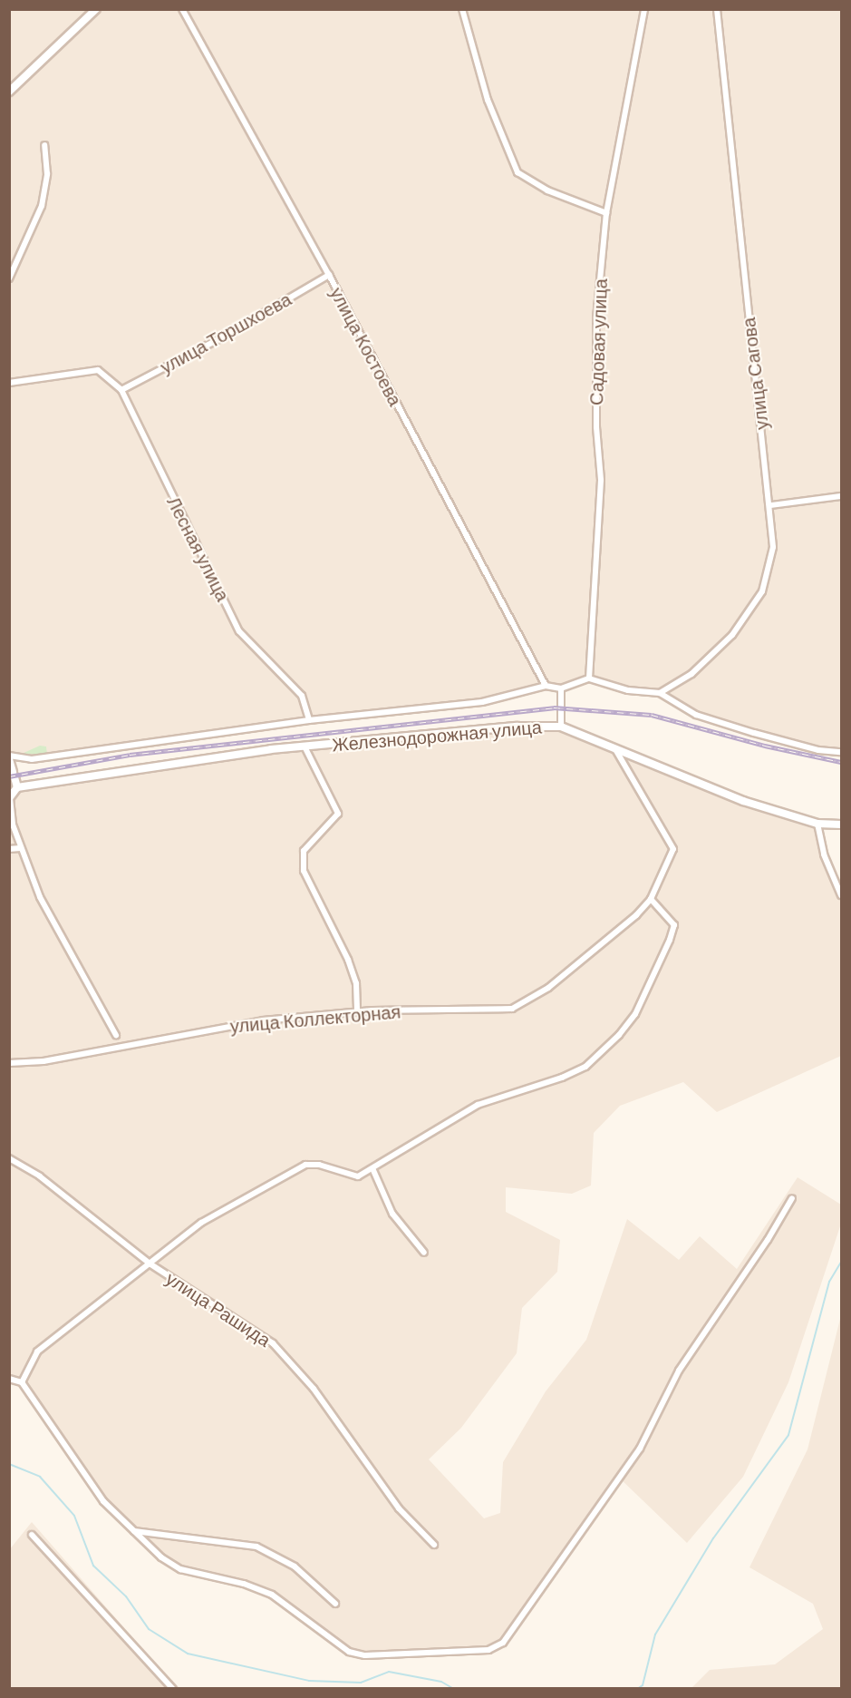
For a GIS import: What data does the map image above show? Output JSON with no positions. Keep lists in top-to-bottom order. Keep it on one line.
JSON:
{"streets":{"street":["улица Торшхоева","Садовая улица","улица Костоева","улица Сагова","Лесная улица","Железнодорожная улица","улица Коллекторная","улица Рашида"]},"crossings":[["улица Торшхоева","улица Костоева"],["улица Торшхоева","Лесная улица"],["Железнодорожная улица","улица Коллекторная"]]}
